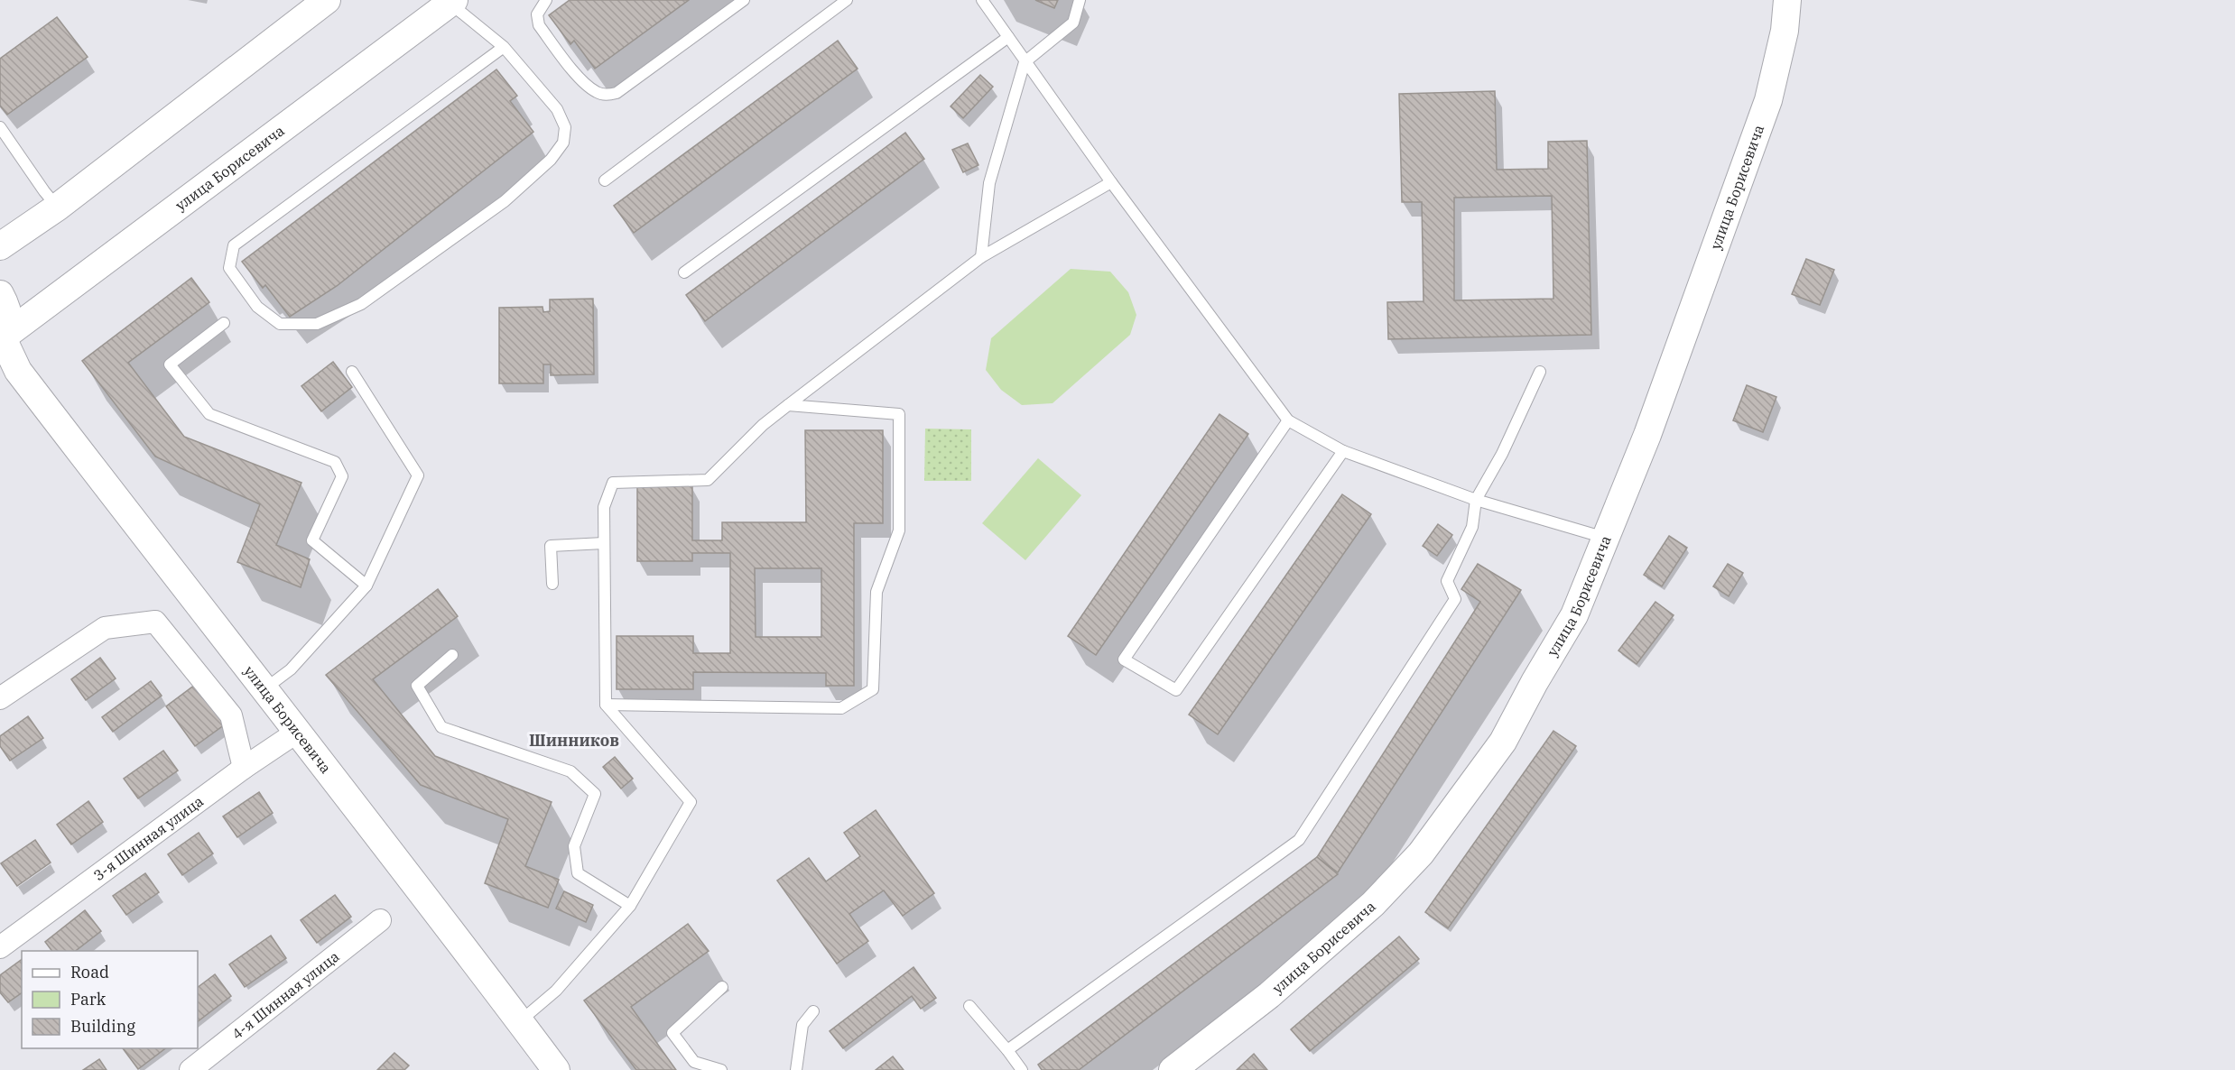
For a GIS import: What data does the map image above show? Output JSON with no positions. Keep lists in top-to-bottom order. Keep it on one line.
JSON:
{"streets":{"street":["улица Борисевича","3-я Шинная улица","4-я Шинная улица"]},"crossings":[["улица Борисевича","3-я Шинная улица"]],"districts":["Шинников"],"legend":["Road","Park","Building"]}
